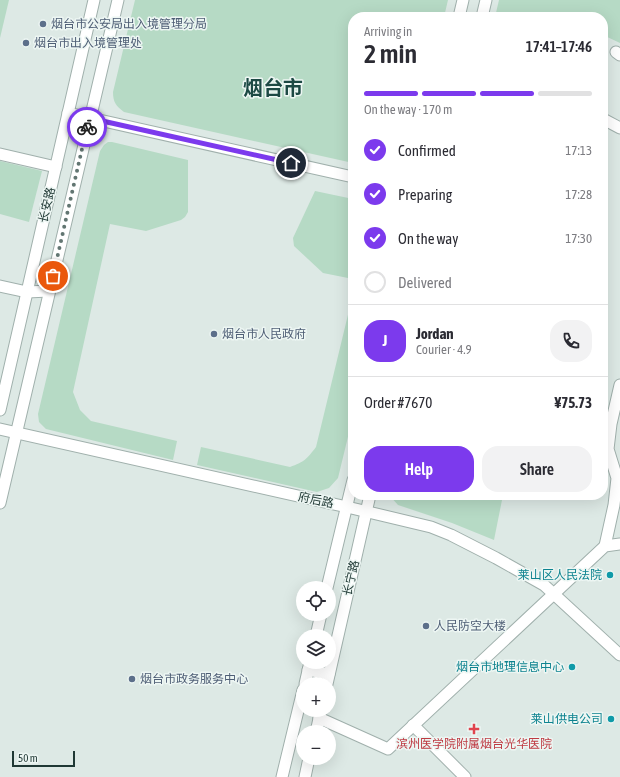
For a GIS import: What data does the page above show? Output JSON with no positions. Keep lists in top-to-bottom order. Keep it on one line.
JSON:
{"streets":{"street":["长安路","府后路","长宁路"]},"crossings":[["府后路","长宁路"]],"districts":["烟台市"],"places":{"other":["烟台市公安局出入境管理分局","烟台市出入境管理处","烟台市人民政府","莱山区人民法院","人民防空大楼","烟台市地理信息中心","烟台市政务服务中心","莱山供电公司"],"health":["滨州医学院附属烟台光华医院"]},"scale_bar":"50 m","page":{"heading":["2 min","Arriving in","17:41–17:46"],"panel":["Jordan","Courier · 4.9","Order #7670","¥75.73"],"bar":"On the way · 170 m","list":[["Confirmed","17:13"],["Preparing","17:28"],["On the way","17:30"],"Delivered"],"round":"J","buttons":["Help","Share"],"map_buttons":["+","−"],"scale":"50 m"}}
